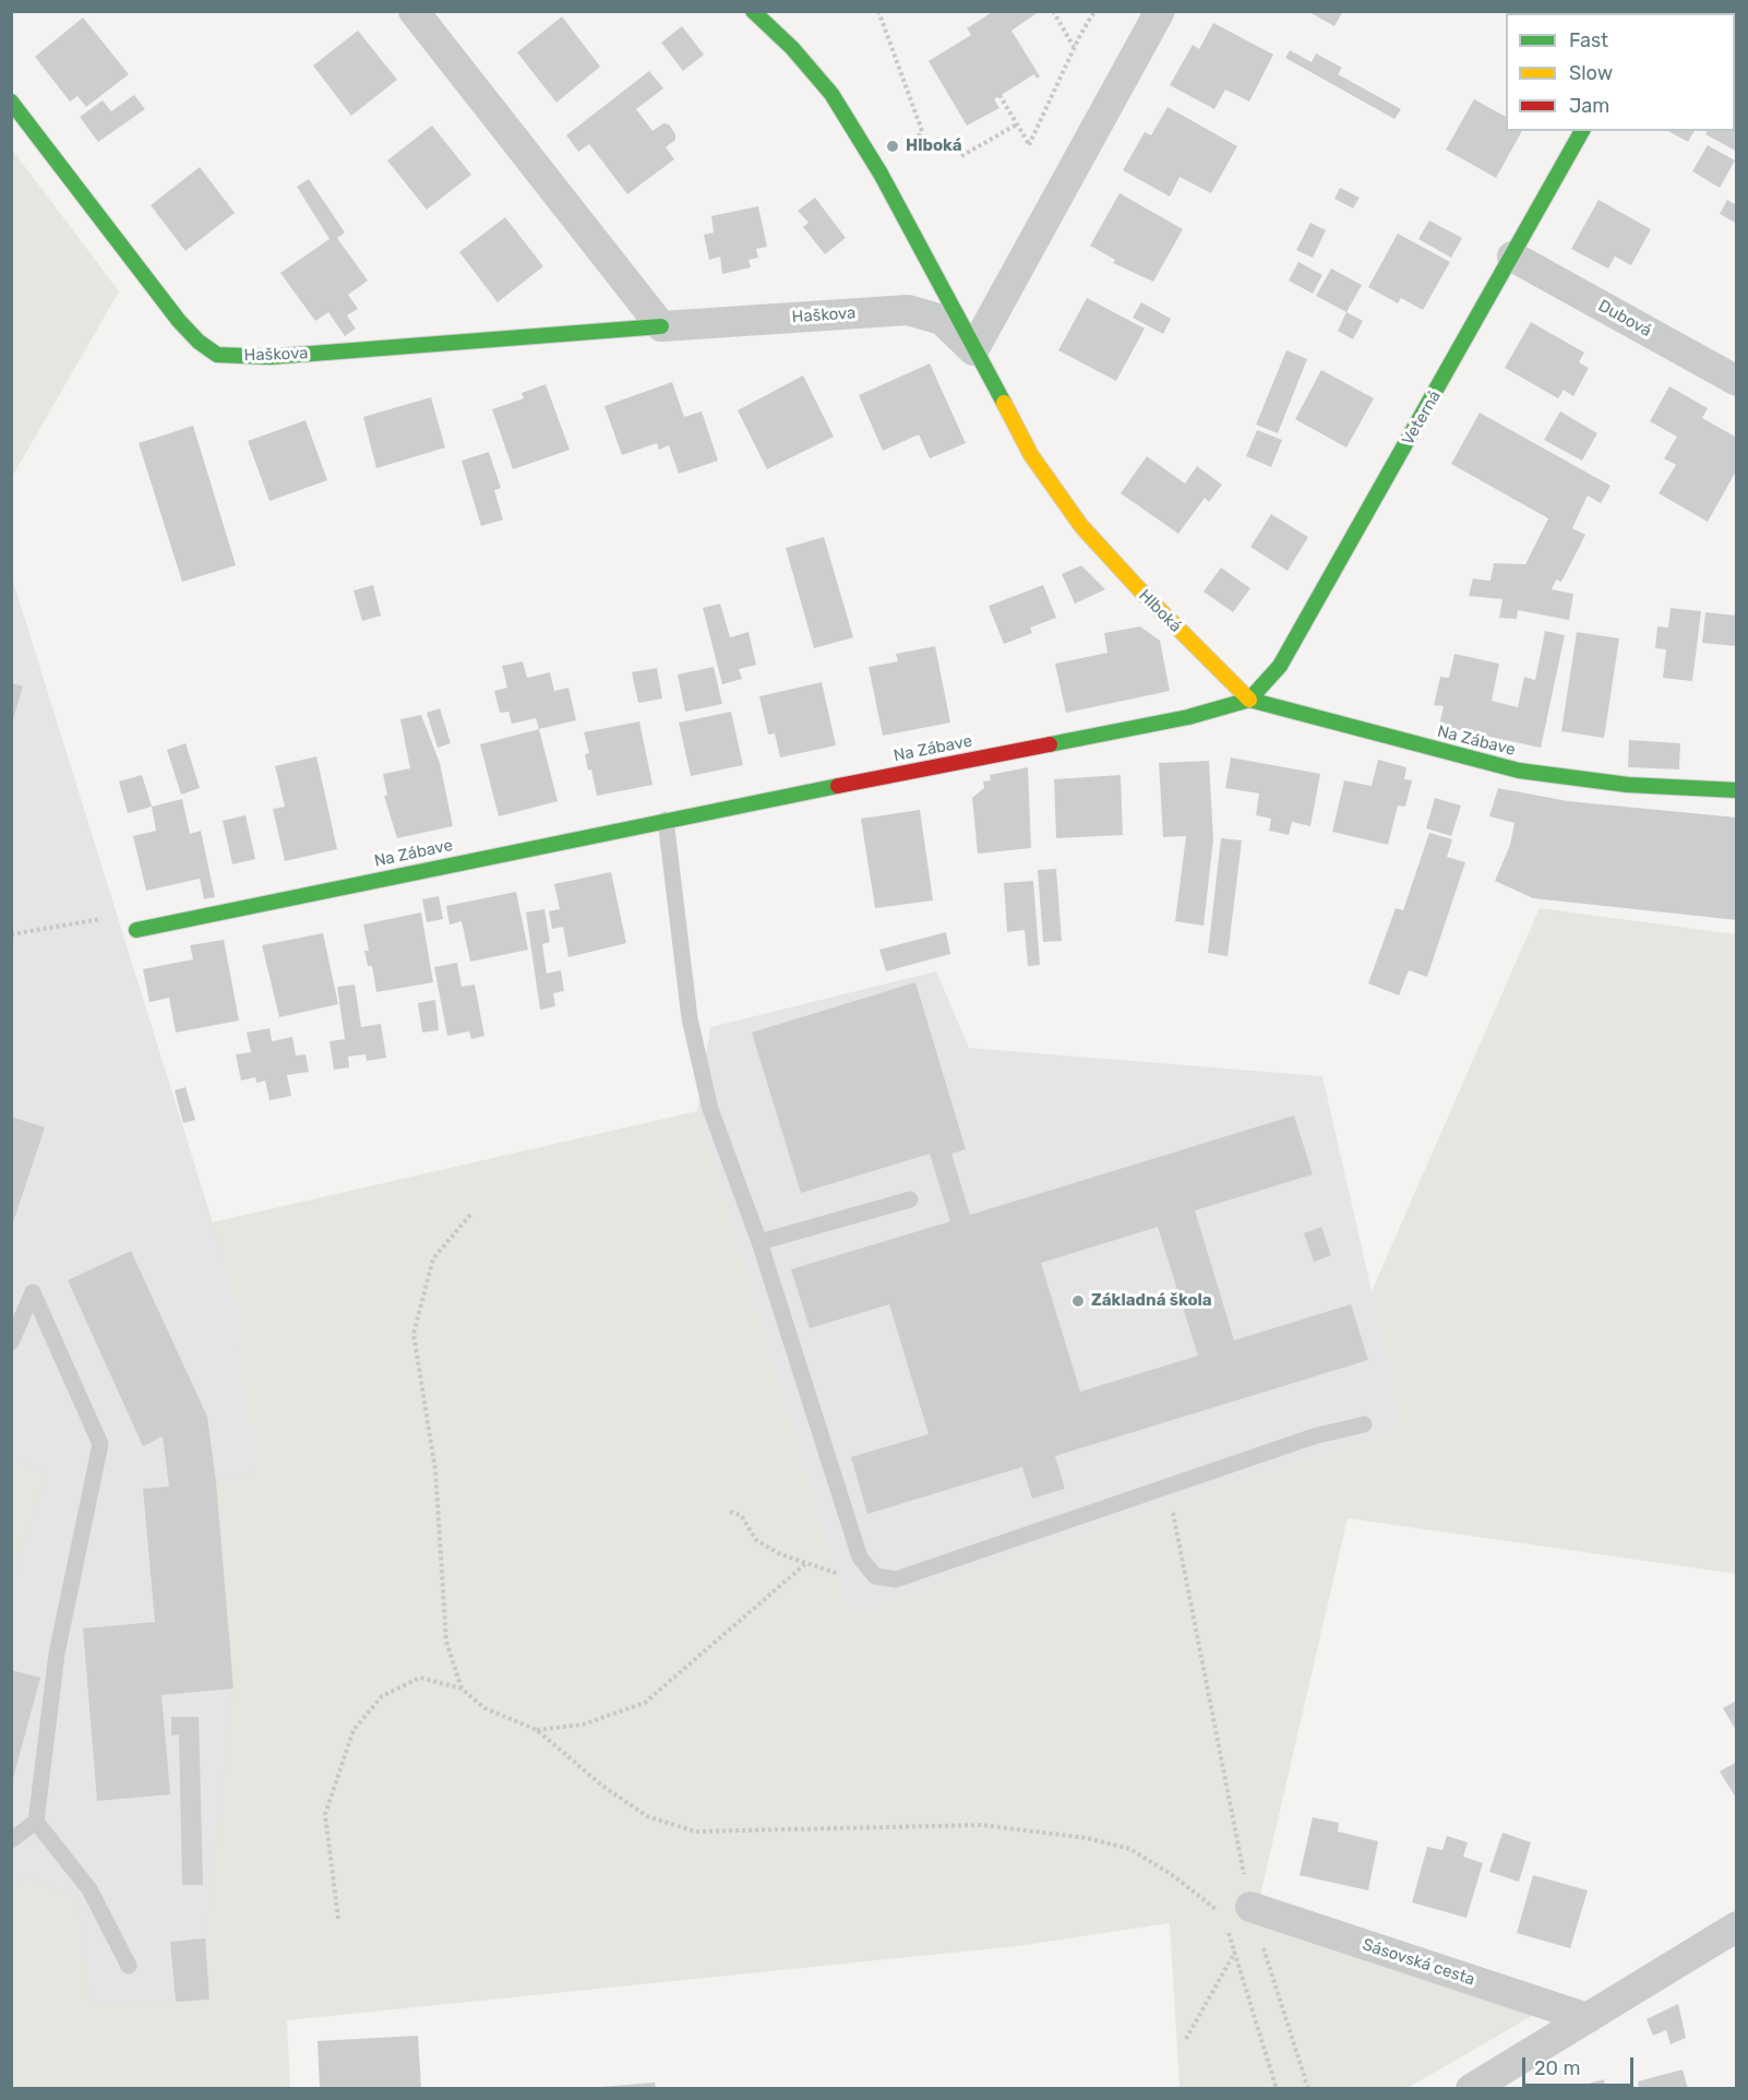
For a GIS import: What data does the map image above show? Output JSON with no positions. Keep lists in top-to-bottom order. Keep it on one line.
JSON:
{"streets":{"street":["Haškova","Dubová","Veterná","Hlboká","Na Zábave","Sásovská cesta"]},"crossings":[["Haškova","Hlboká"],["Dubová","Veterná"],["Veterná","Hlboká"],["Veterná","Na Zábave"],["Hlboká","Na Zábave"]],"places":["Hlboká","Základná škola"],"legend":["Fast","Slow","Jam"],"scale_bar":"20 m"}
